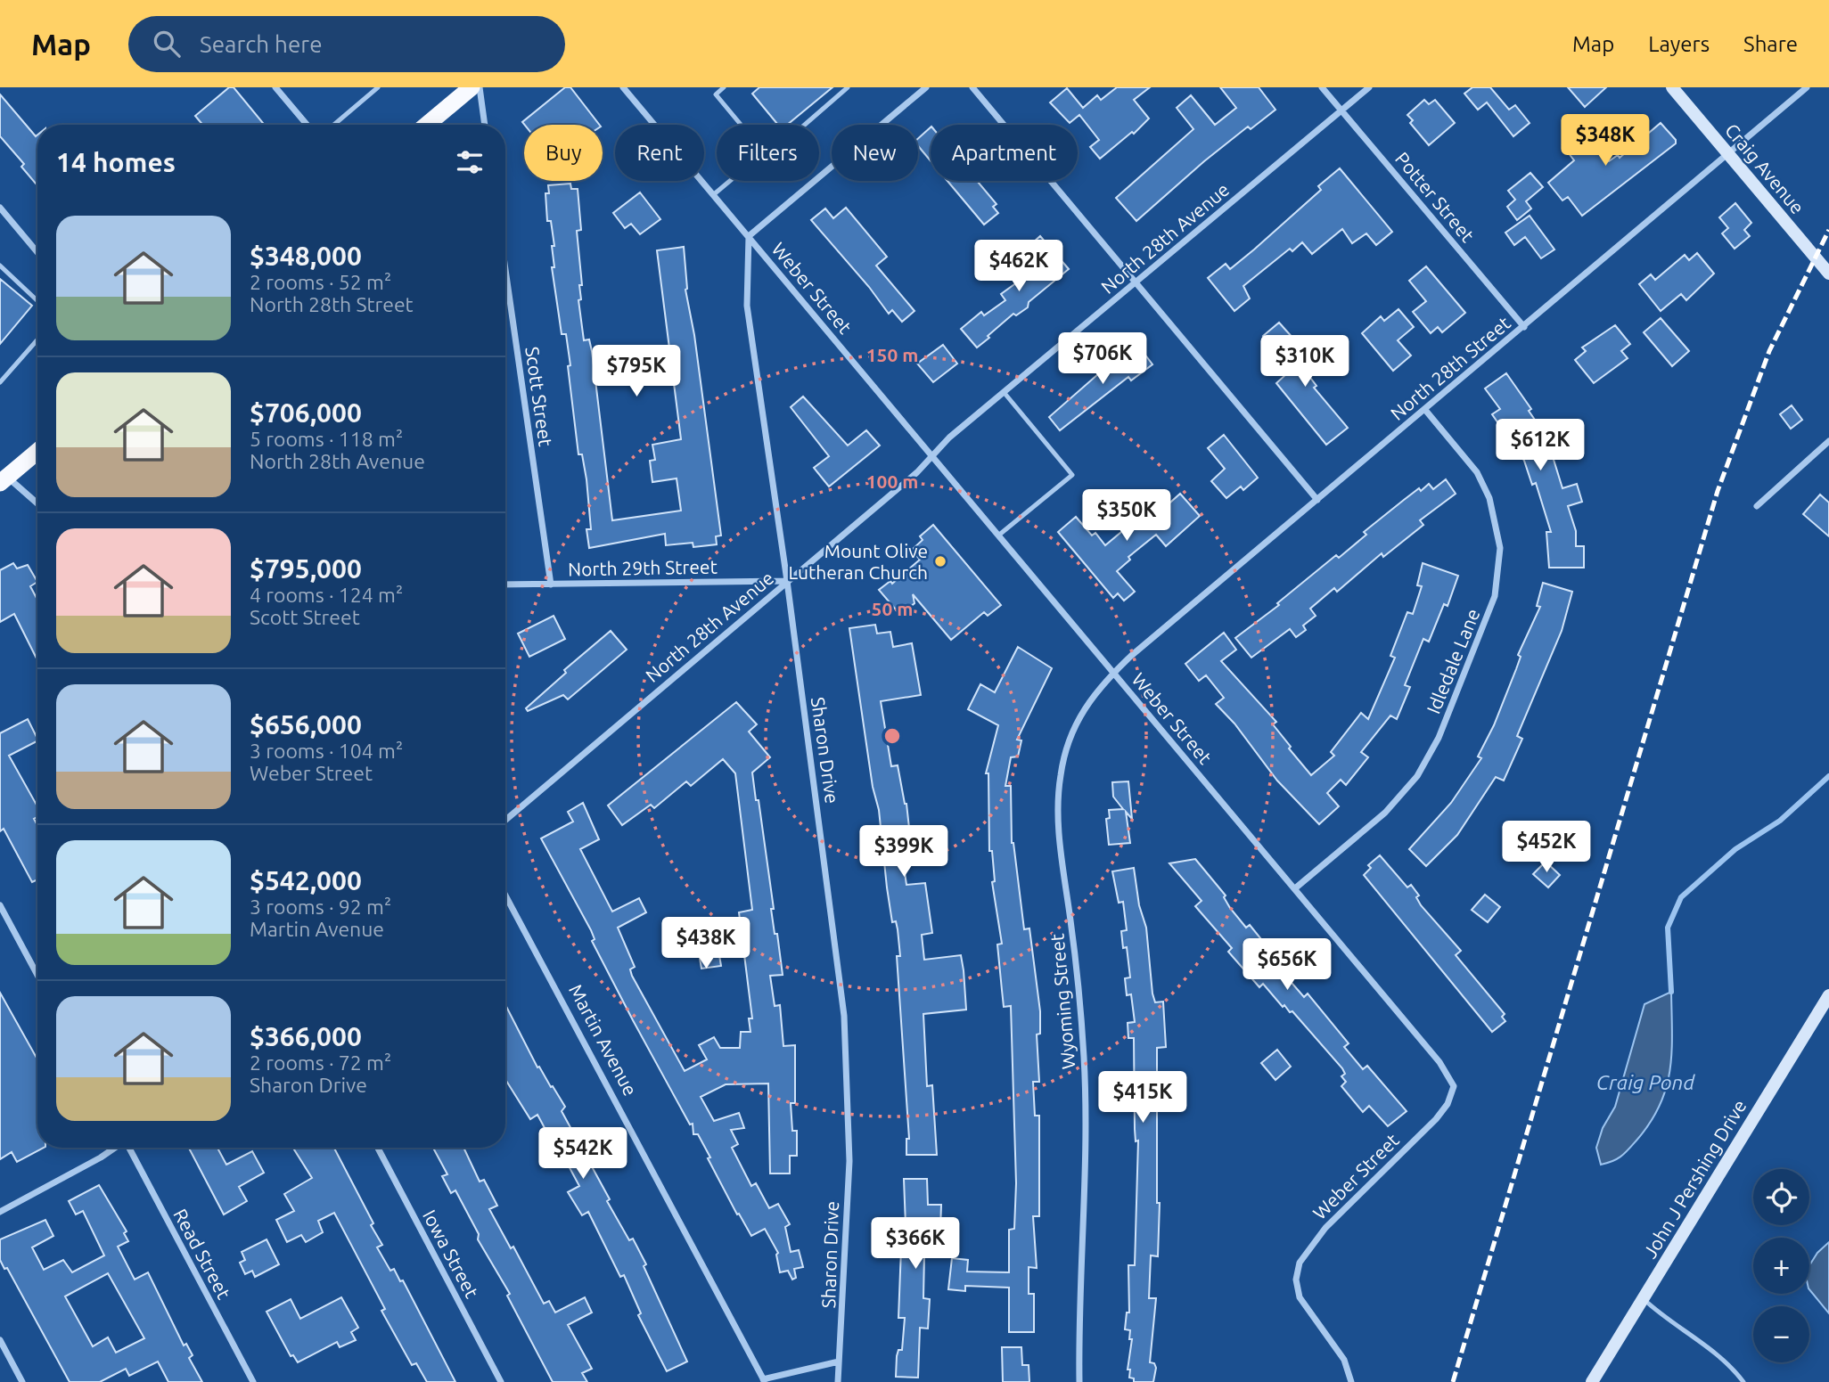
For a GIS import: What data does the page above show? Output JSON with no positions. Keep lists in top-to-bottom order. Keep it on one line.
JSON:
{"streets":{"main road":["Craig Avenue","John J Pershing Drive"],"street":["Potter Street","North 28th Avenue","Weber Street","North 28th Street","Scott Street","North 29th Street","Idledale Lane","Sharon Drive","Wyoming Street","Martin Avenue","Read Street","Iowa Street"]},"crossings":[["Craig Avenue","North 28th Street"],["Potter Street","North 28th Avenue"],["Potter Street","North 28th Street"],["North 28th Avenue","Weber Street"],["North 28th Avenue","North 29th Street"],["North 28th Avenue","Sharon Drive"],["Weber Street","North 28th Street"],["Weber Street","Idledale Lane"],["Weber Street","Sharon Drive"],["Weber Street","Wyoming Street"],["North 28th Street","Idledale Lane"],["North 28th Street","Wyoming Street"],["Scott Street","North 29th Street"],["North 29th Street","Sharon Drive"]],"water":["Craig Pond"],"places":["Mount Olive Lutheran Church"],"page":{"header":"Map","search":"Search here","nav":["Map","Layers","Share"],"price":["$348K","$462K","$706K","$310K","$795K","$612K","$350K","$452K","$399K","$438K","$656K","$415K","$542K","$366K"],"chip":["Buy","Rent","Filters","New","Apartment"],"heading":"14 homes","list":[{"name":"$348,000","note":"2 rooms · 52 m² · North 28th Street"},{"name":"$706,000","note":"5 rooms · 118 m² · North 28th Avenue"},{"name":"$795,000","note":"4 rooms · 124 m² · Scott Street"},{"name":"$656,000","note":"3 rooms · 104 m² · Weber Street"},{"name":"$542,000","note":"3 rooms · 92 m² · Martin Avenue"},{"name":"$366,000","note":"2 rooms · 72 m² · Sharon Drive"}],"map_buttons":["+","−"]},"rings":["150 m","100 m","50 m"]}
